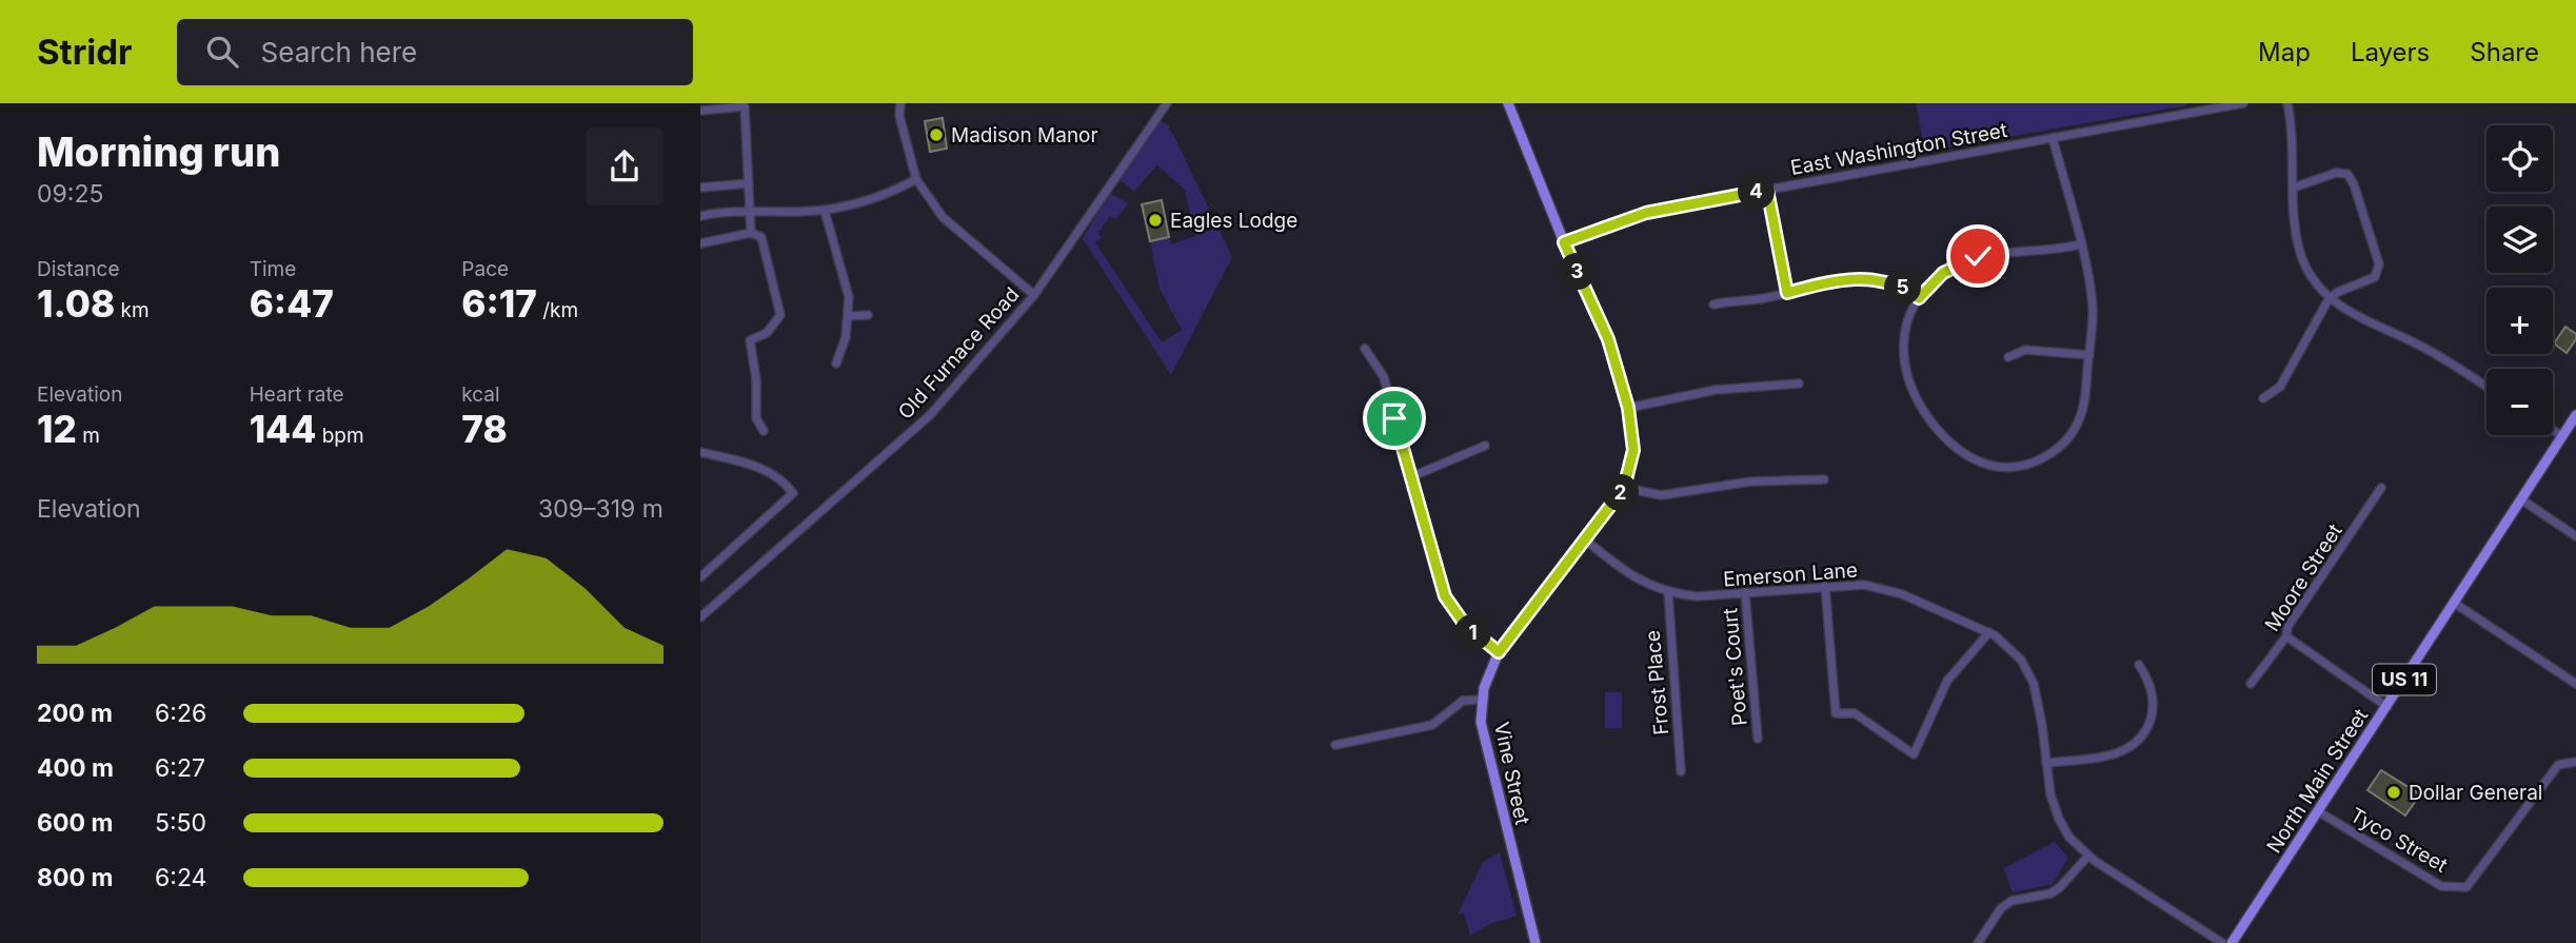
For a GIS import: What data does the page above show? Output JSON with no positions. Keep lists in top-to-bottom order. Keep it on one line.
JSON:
{"streets":{"main road":["US 11","Vine Street","North Main Street"],"street":["East Washington Street","Old Furnace Road","Emerson Lane","Moore Street","Poet's Court","Frost Place","Tyco Street"]},"crossings":[["East Washington Street","Vine Street"],["Emerson Lane","Poet's Court"],["Emerson Lane","Frost Place"],["Emerson Lane","Vine Street"],["North Main Street","Tyco Street"]],"places":["Madison Manor","Eagles Lodge","Dollar General"],"page":{"header":"Stridr","search":"Search here","nav":["Map","Layers","Share"],"heading":["Morning run","09:25"],"map_buttons":["+","−"],"pins":["4","3","5","2","1"],"stats":[["Distance","1.08 km"],["Time","6:47"],["Pace","6:17 /km"],["Elevation","12 m"],["Heart rate","144 bpm"],["kcal","78"]],"chart":["Elevation","309–319 m"],"list":[{"name":"200 m","note":"6:26"},{"name":"400 m","note":"6:27"},{"name":"600 m","note":"5:50"},{"name":"800 m","note":"6:24"}]}}
